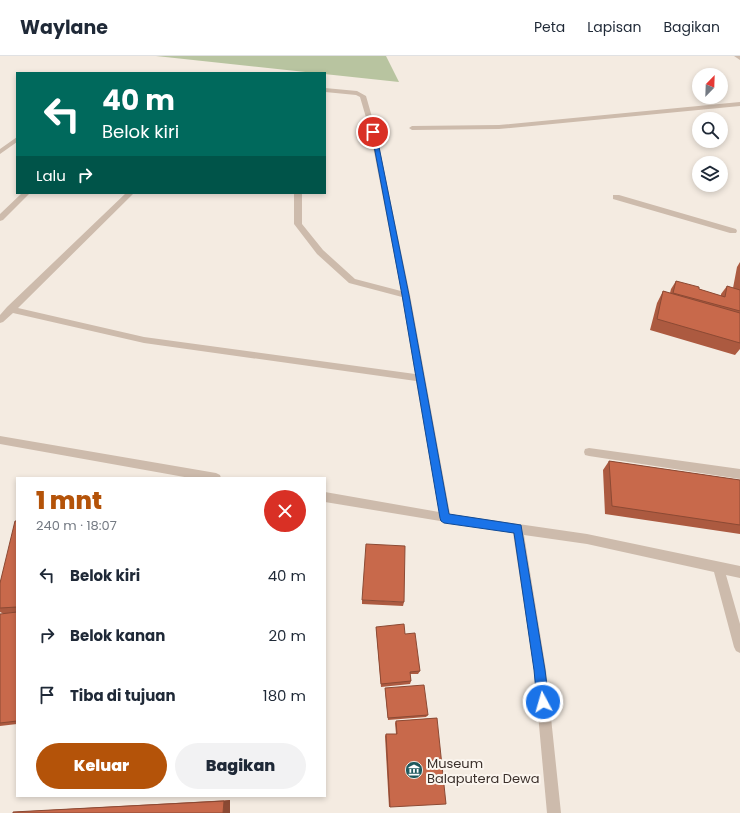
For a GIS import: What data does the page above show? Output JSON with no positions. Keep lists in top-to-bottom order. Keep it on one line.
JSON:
{"places":{"museum":["Museum Balaputera Dewa"]},"north":"top right","page":{"header":"Waylane","nav":["Peta","Lapisan","Bagikan"],"turn":["40 m","Belok kiri"],"then":"Lalu","heading":["1 mnt","240 m · 18:07"],"list":[{"name":"Belok kiri","value":"40 m"},{"name":"Belok kanan","value":"20 m"},{"name":"Tiba di tujuan","value":"180 m"}],"buttons":["Keluar","Bagikan"]}}
